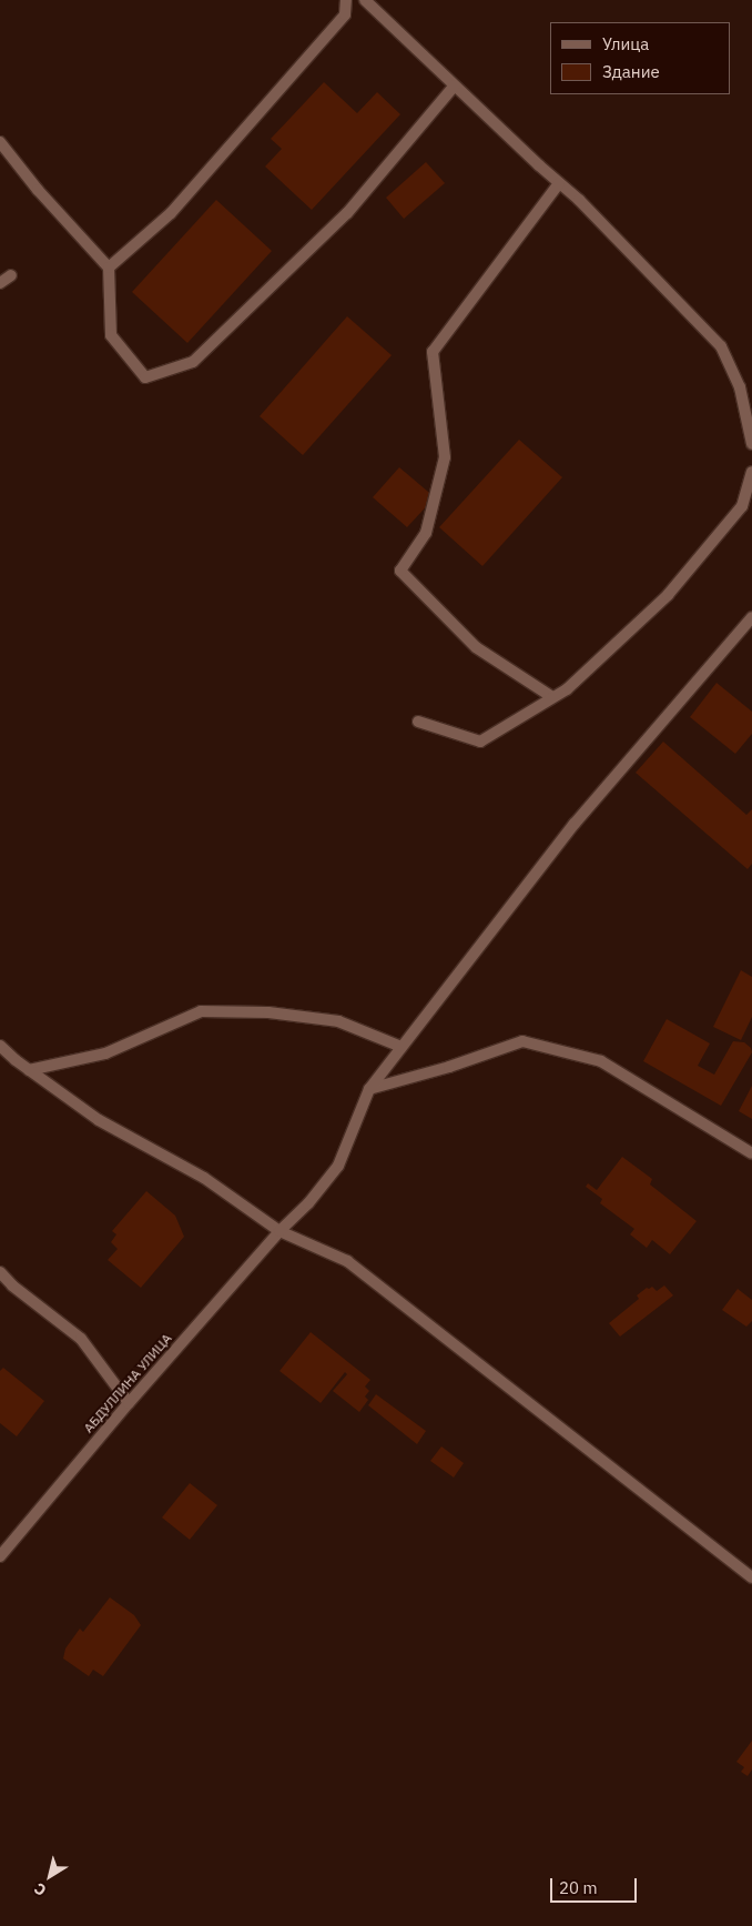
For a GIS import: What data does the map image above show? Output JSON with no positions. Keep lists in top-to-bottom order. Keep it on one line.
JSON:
{"streets":{"street":["АБДУЛЛИНА УЛИЦА"]},"legend":["Улица","Здание"],"scale_bar":"20 m","north":"bottom left"}
